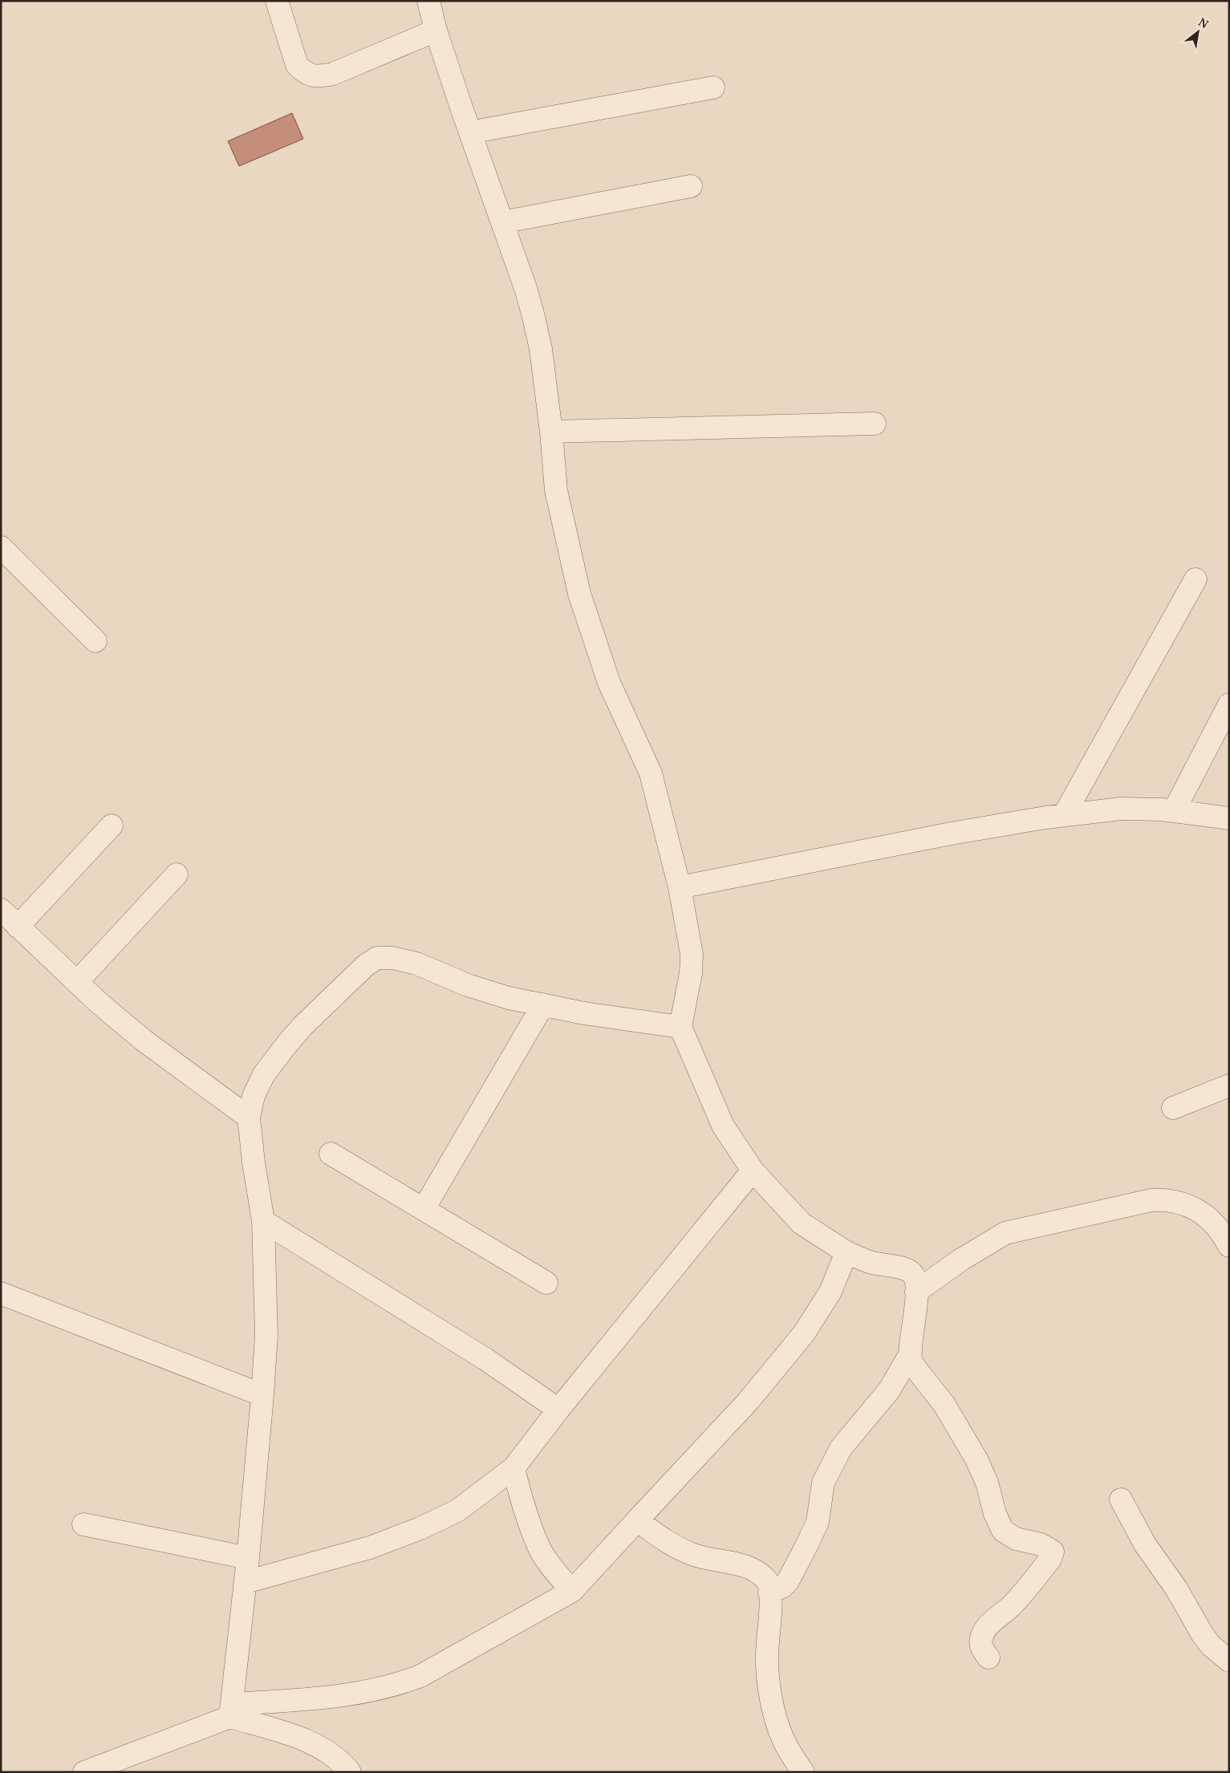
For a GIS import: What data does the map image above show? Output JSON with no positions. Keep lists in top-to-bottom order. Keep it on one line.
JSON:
{"north":"top right"}
